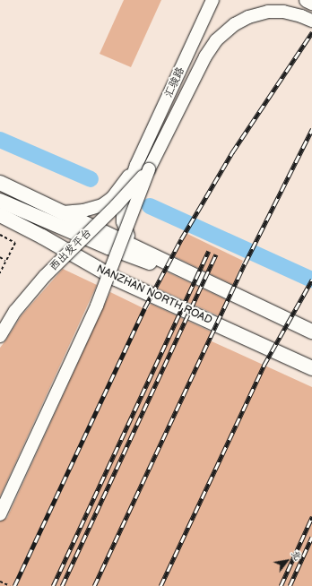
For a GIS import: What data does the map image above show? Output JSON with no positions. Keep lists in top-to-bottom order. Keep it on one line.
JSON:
{"streets":{"main road":["NANZHAN NORTH ROAD"],"street":["汇骏路","西出发平台"]},"north":"top right"}
